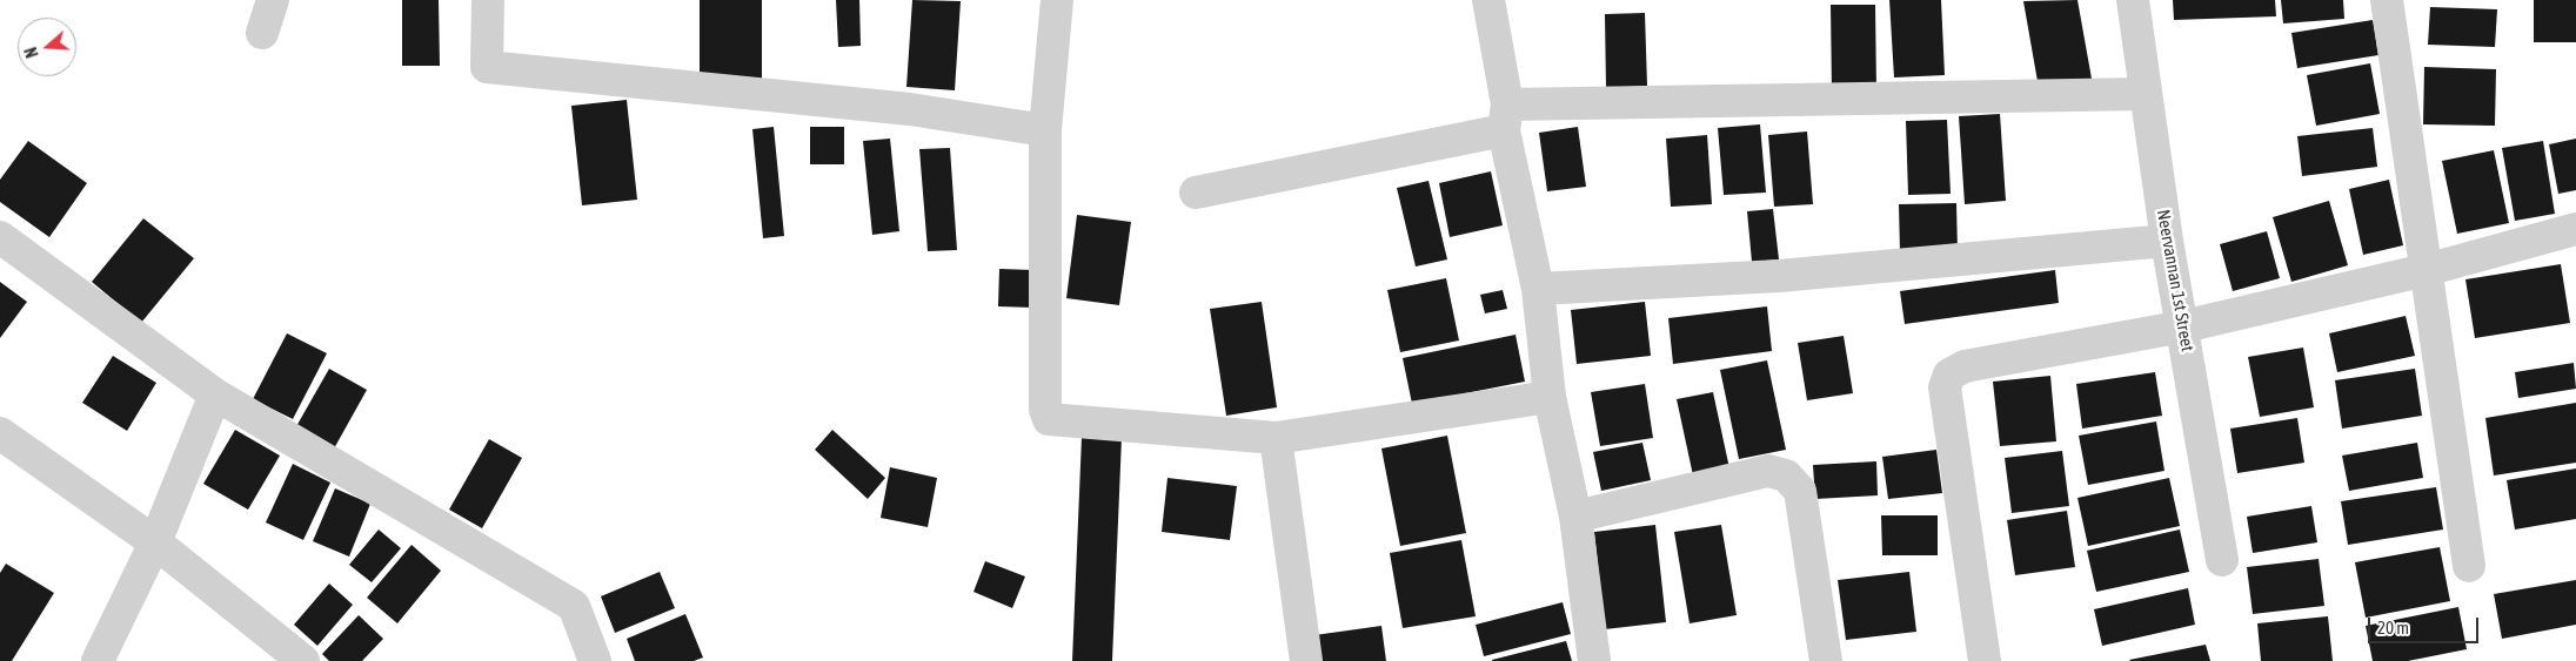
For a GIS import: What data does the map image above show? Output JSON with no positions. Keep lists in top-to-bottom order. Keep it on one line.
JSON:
{"streets":{"street":["Neervannan 1st Street"]},"scale_bar":"20 m","north":"left"}
